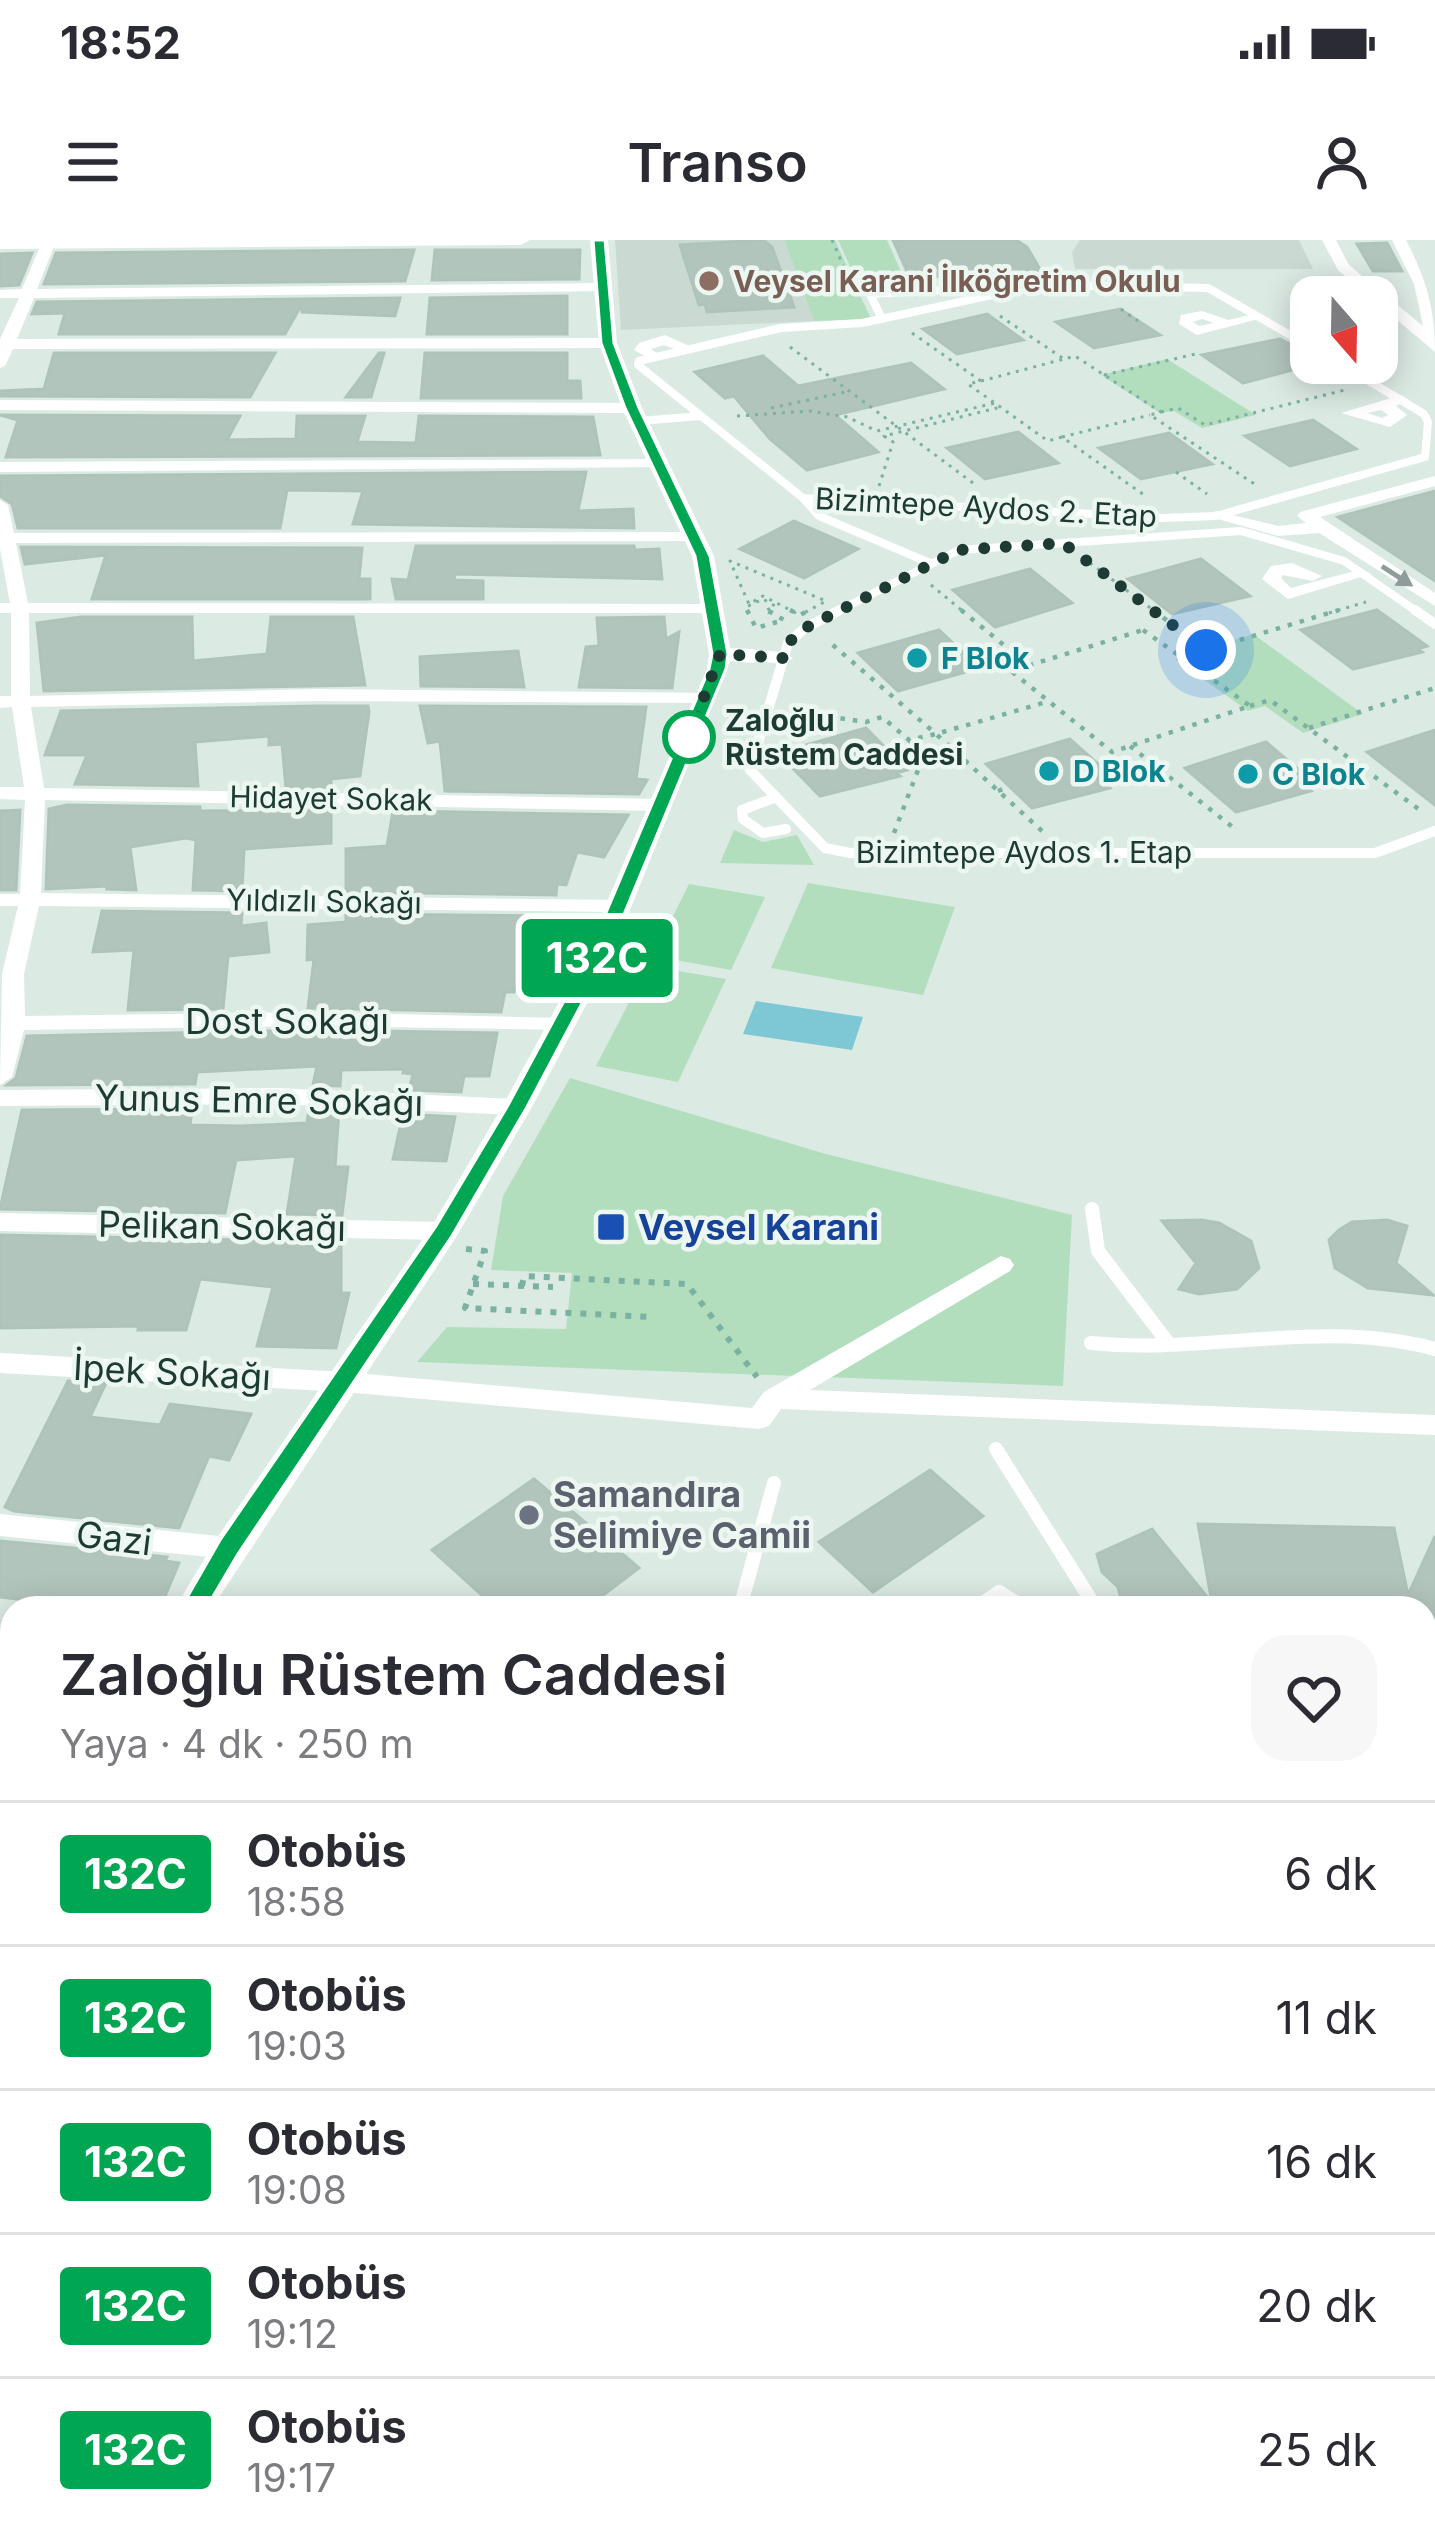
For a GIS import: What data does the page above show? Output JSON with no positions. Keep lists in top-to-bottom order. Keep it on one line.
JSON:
{"streets":{"street":["Hidayet Sokak","Yıldızlı Sokağı","Dost Sokağı","Yunus Emre Sokağı","Pelikan Sokağı","İpek Sokağı","Gazi"],"lane":["Bizimtepe Aydos 2. Etap","Bizimtepe Aydos 1. Etap"]},"places":{"other":["Veysel Karani İlköğretim Okulu","F Blok","Zaloğlu Rüstem Caddesi","D Blok","C Blok","Samandıra Selimiye Camii"],"transit":["Veysel Karani"]},"lines":["bus line 132C"],"north":"bottom","page":{"status":"18:52","header":"Transo","on_map":"132C","heading":["Zaloğlu Rüstem Caddesi","Yaya · 4 dk · 250 m"],"list":[{"mark":"132C","name":"Otobüs","note":"18:58","value":"6 dk"},{"mark":"132C","name":"Otobüs","note":"19:03","value":"11 dk"},{"mark":"132C","name":"Otobüs","note":"19:08","value":"16 dk"},{"mark":"132C","name":"Otobüs","note":"19:12","value":"20 dk"},{"mark":"132C","name":"Otobüs","note":"19:17","value":"25 dk"}]}}
